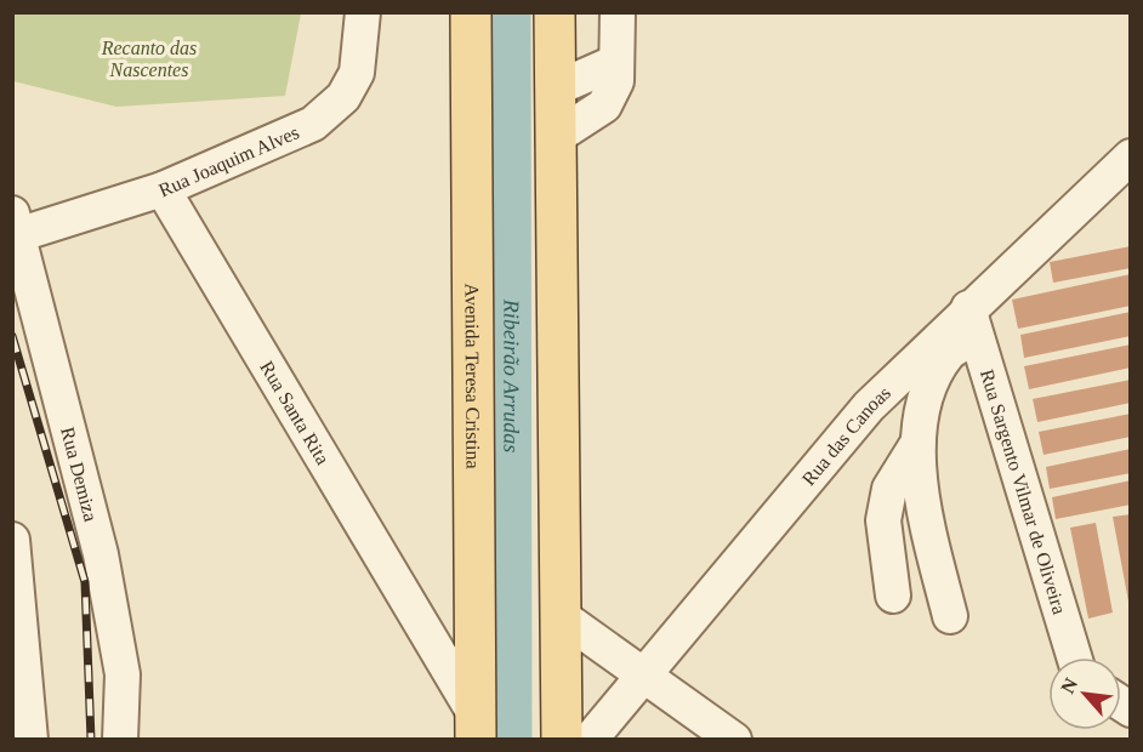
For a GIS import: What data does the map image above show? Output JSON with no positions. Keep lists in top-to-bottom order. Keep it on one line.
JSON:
{"streets":{"main road":["Avenida Teresa Cristina"],"street":["Rua Joaquim Alves","Rua Santa Rita","Rua das Canoas","Rua Demiza","Rua Sargento Vilmar de Oliveira"]},"crossings":[["Rua Joaquim Alves","Rua Santa Rita"],["Rua Joaquim Alves","Rua Demiza"],["Avenida Teresa Cristina","Rua Santa Rita"],["Rua das Canoas","Rua Sargento Vilmar de Oliveira"]],"water":["Ribeirão Arrudas"],"parks":["Recanto das Nascentes"],"north":"top left"}
